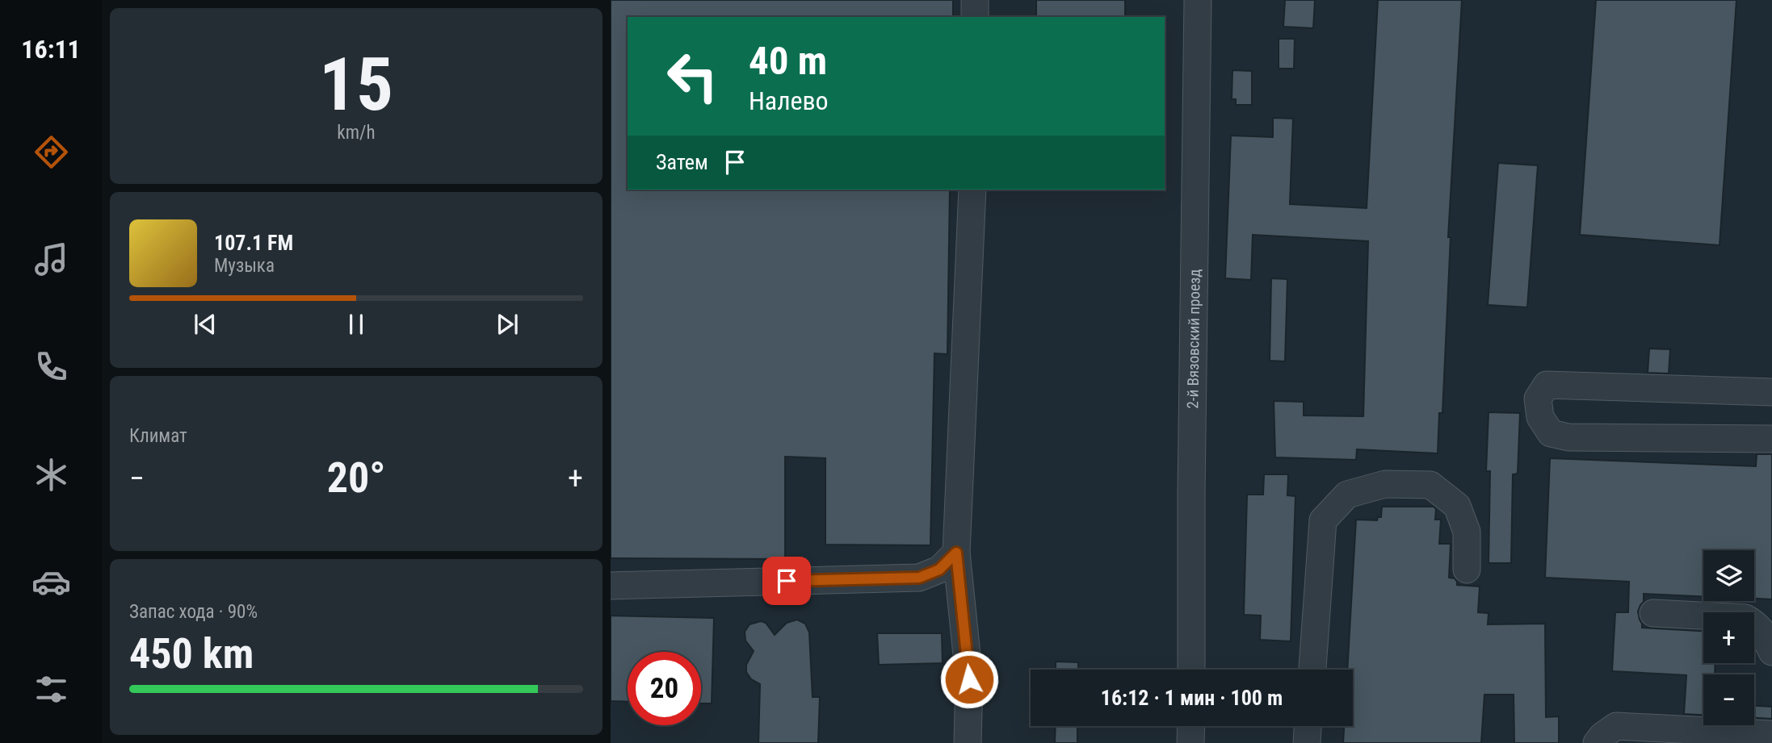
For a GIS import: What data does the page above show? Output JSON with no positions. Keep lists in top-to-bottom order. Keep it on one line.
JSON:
{"streets":{"street":["2-й Вязовский проезд"]},"page":{"tabs":"16:11","tile":[["15","km/h"],"Климат",["Запас хода · 90%","450 km"]],"turn":["40 m","Налево"],"then":"Затем","song":["107.1 FM","Музыка"],"heat":["−","20°","+"],"map_buttons":["+","−"],"limit":"20","trip":"16:12 · 1 мин · 100 m"}}
